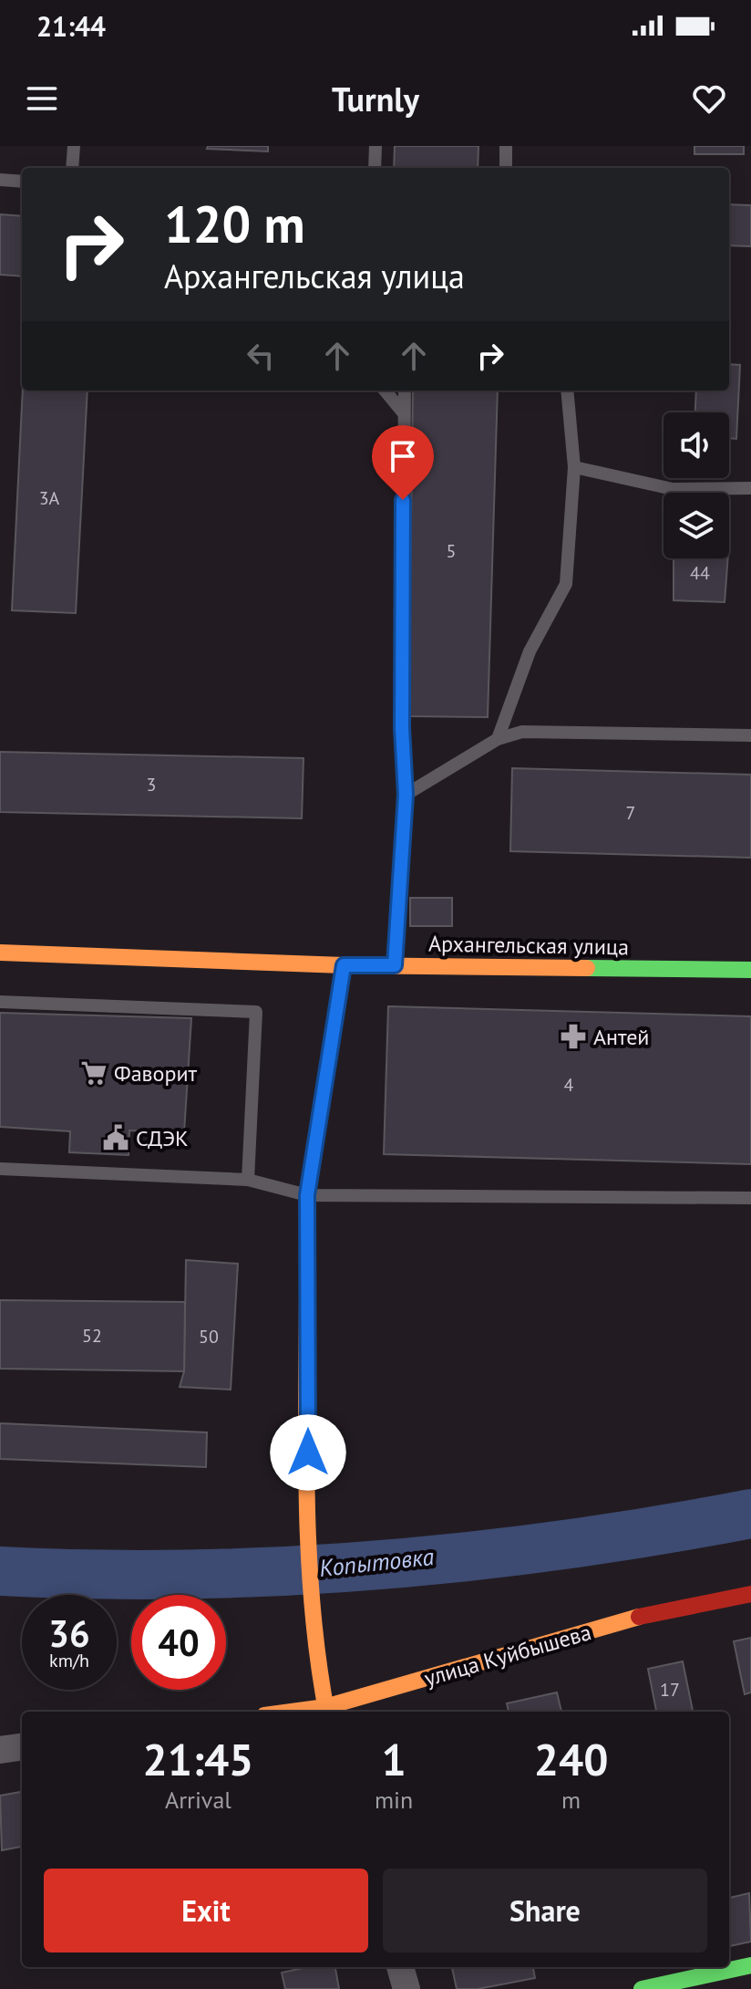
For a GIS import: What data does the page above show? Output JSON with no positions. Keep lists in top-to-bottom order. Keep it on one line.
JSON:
{"streets":{"street":["Архангельская улица","улица Куйбышева"]},"water":["Копытовка"],"places":{"pharmacy":["Антей"],"supermarket":["Фаворит"],"public building":["СДЭК"]},"house_numbers":["3А","5","44","3","7","4","52","50","17"],"page":{"status":"21:44","header":"Turnly","turn":["120 m","Архангельская улица"],"speed":"36 km/h","limit":"40","eta":["21:45","Arrival","1","min","240","m"],"buttons":["Exit","Share"]}}
